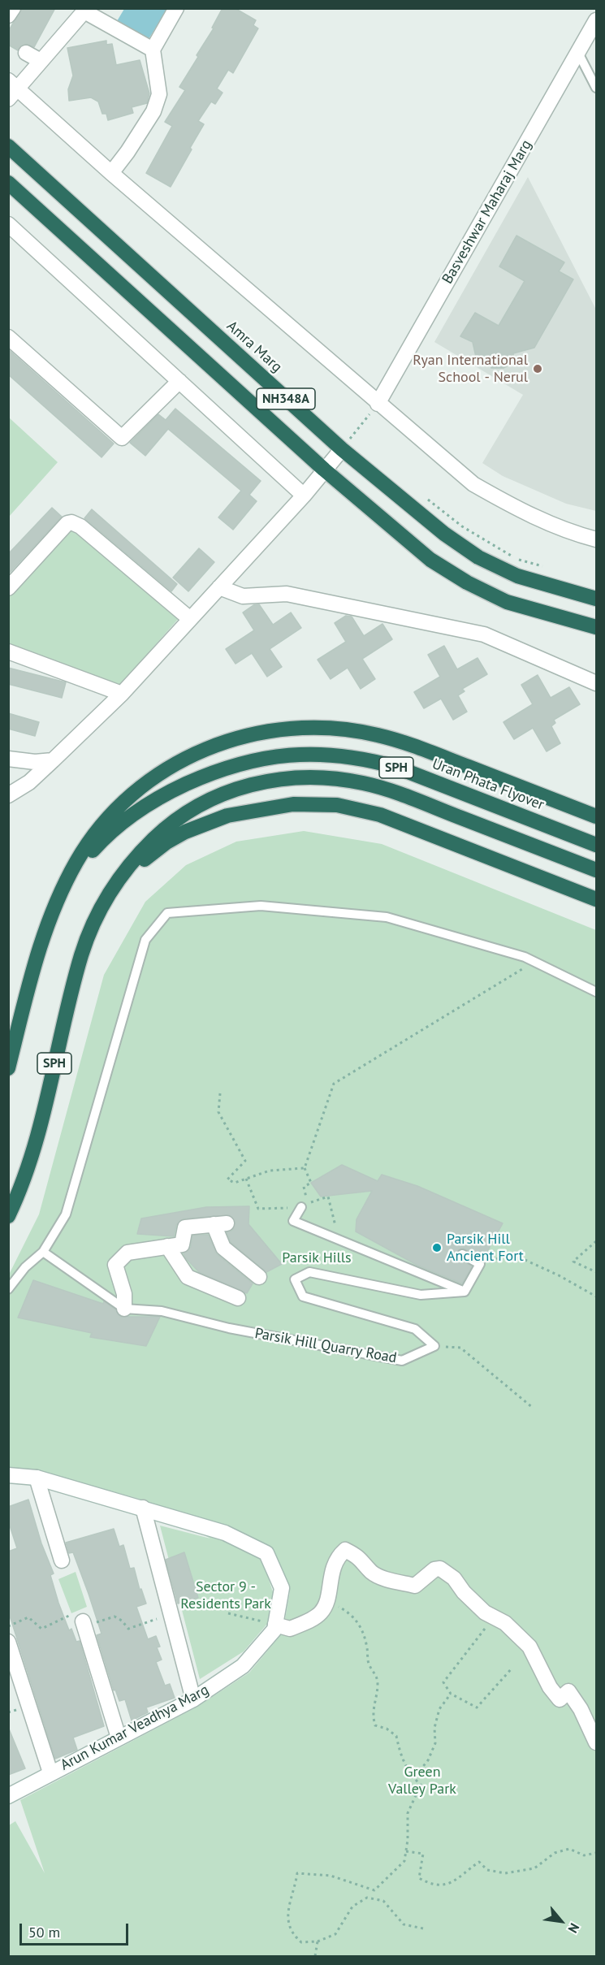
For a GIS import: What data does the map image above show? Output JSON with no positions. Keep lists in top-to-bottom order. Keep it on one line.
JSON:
{"streets":{"highway":["Amra Marg","NH348A","SPH","Uran Phata Flyover"],"street":["Basveshwar Maharaj Marg","Arun Kumar Veadhya Marg"],"lane":["Parsik Hill Quarry Road"]},"crossings":[["SPH","Uran Phata Flyover"]],"parks":["Parsik Hills","Sector 9 - Residents Park","Green Valley Park"],"places":["Ryan International School - Nerul","Parsik Hill Ancient Fort"],"scale_bar":"50 m","north":"bottom right"}
